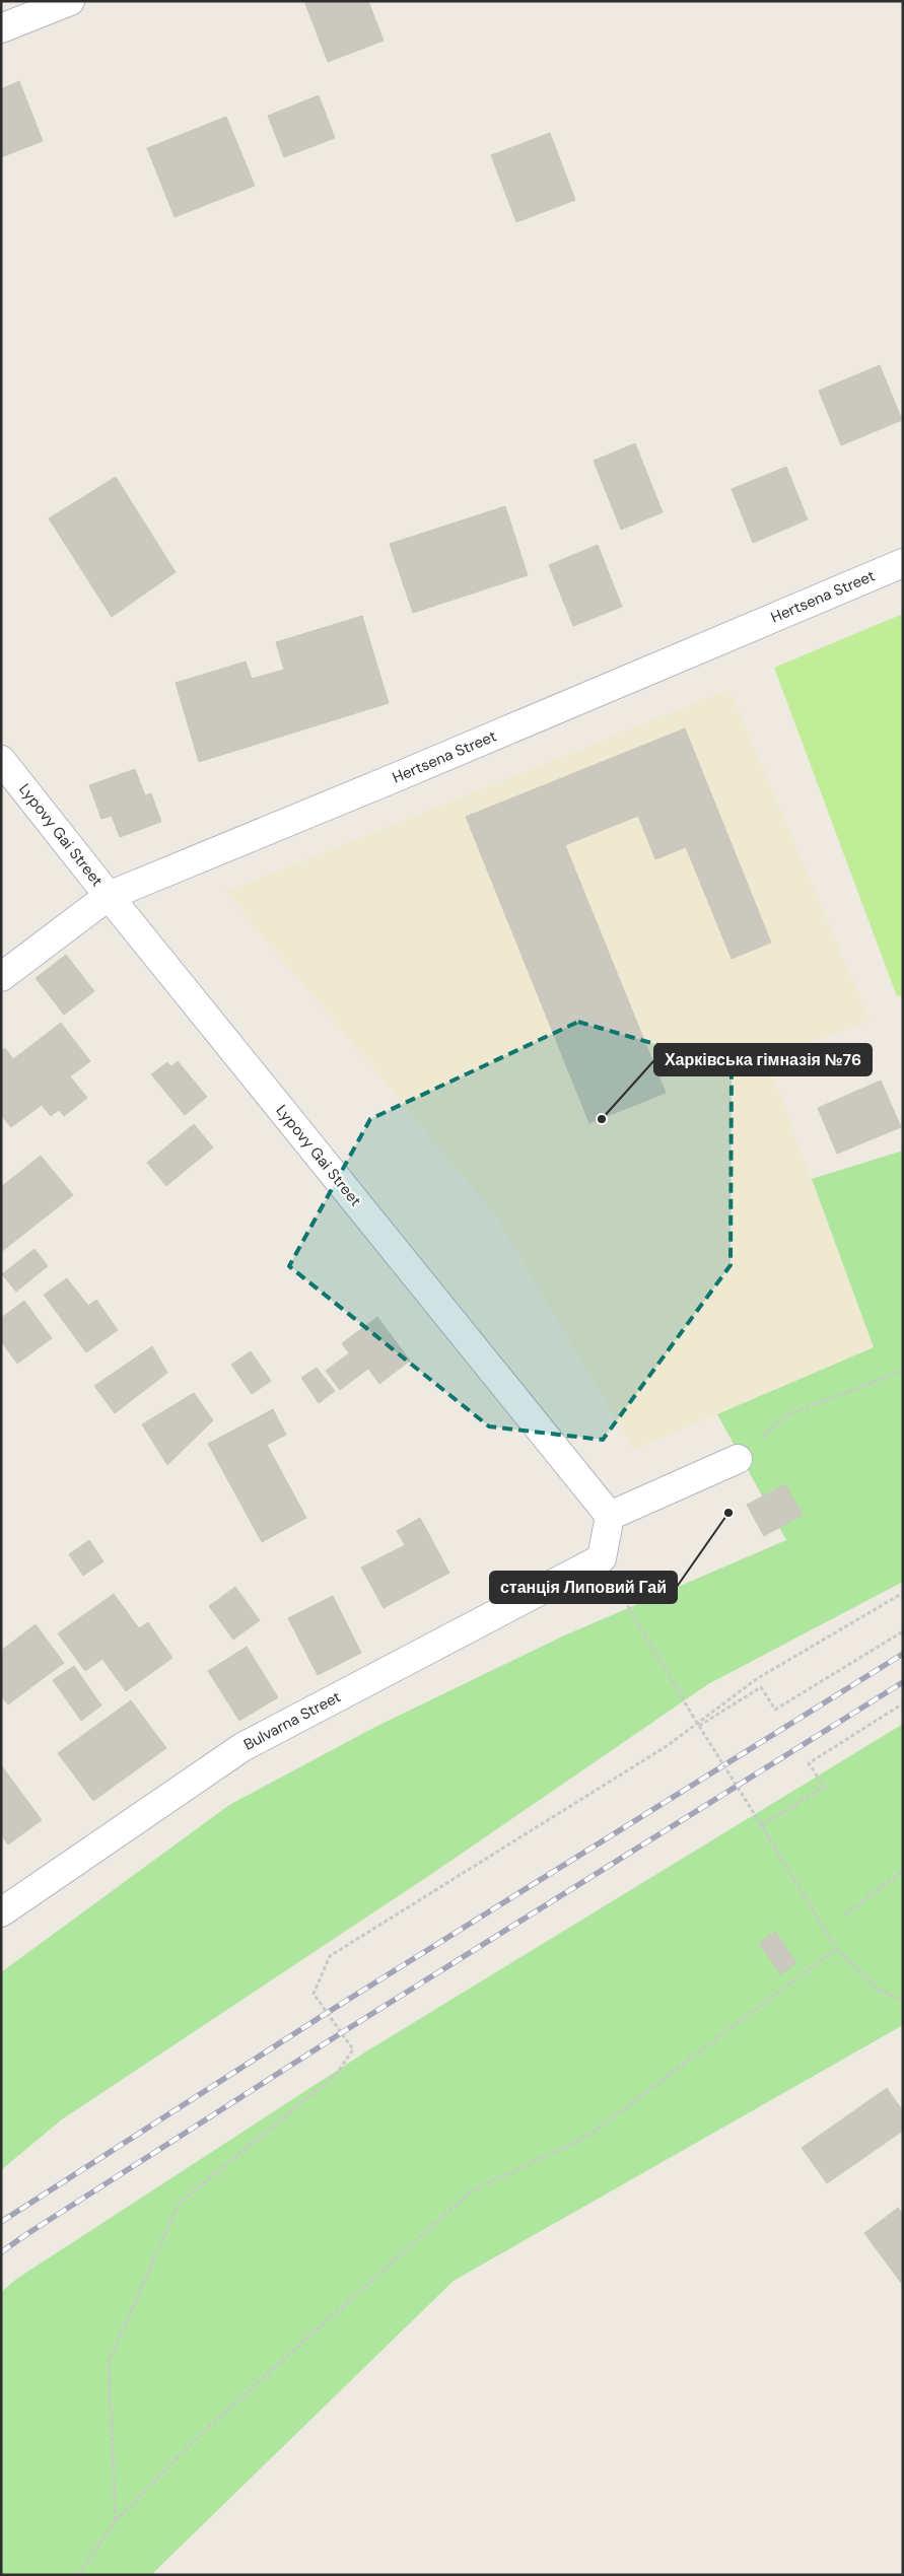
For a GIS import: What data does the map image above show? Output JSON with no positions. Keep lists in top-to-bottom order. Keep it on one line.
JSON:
{"streets":{"street":["Hertsena Street","Lypovy Gai Street","Bulvarna Street"]},"crossings":[["Hertsena Street","Lypovy Gai Street"]],"places":["Харківська гімназія №76","станція Липовий Гай"]}
